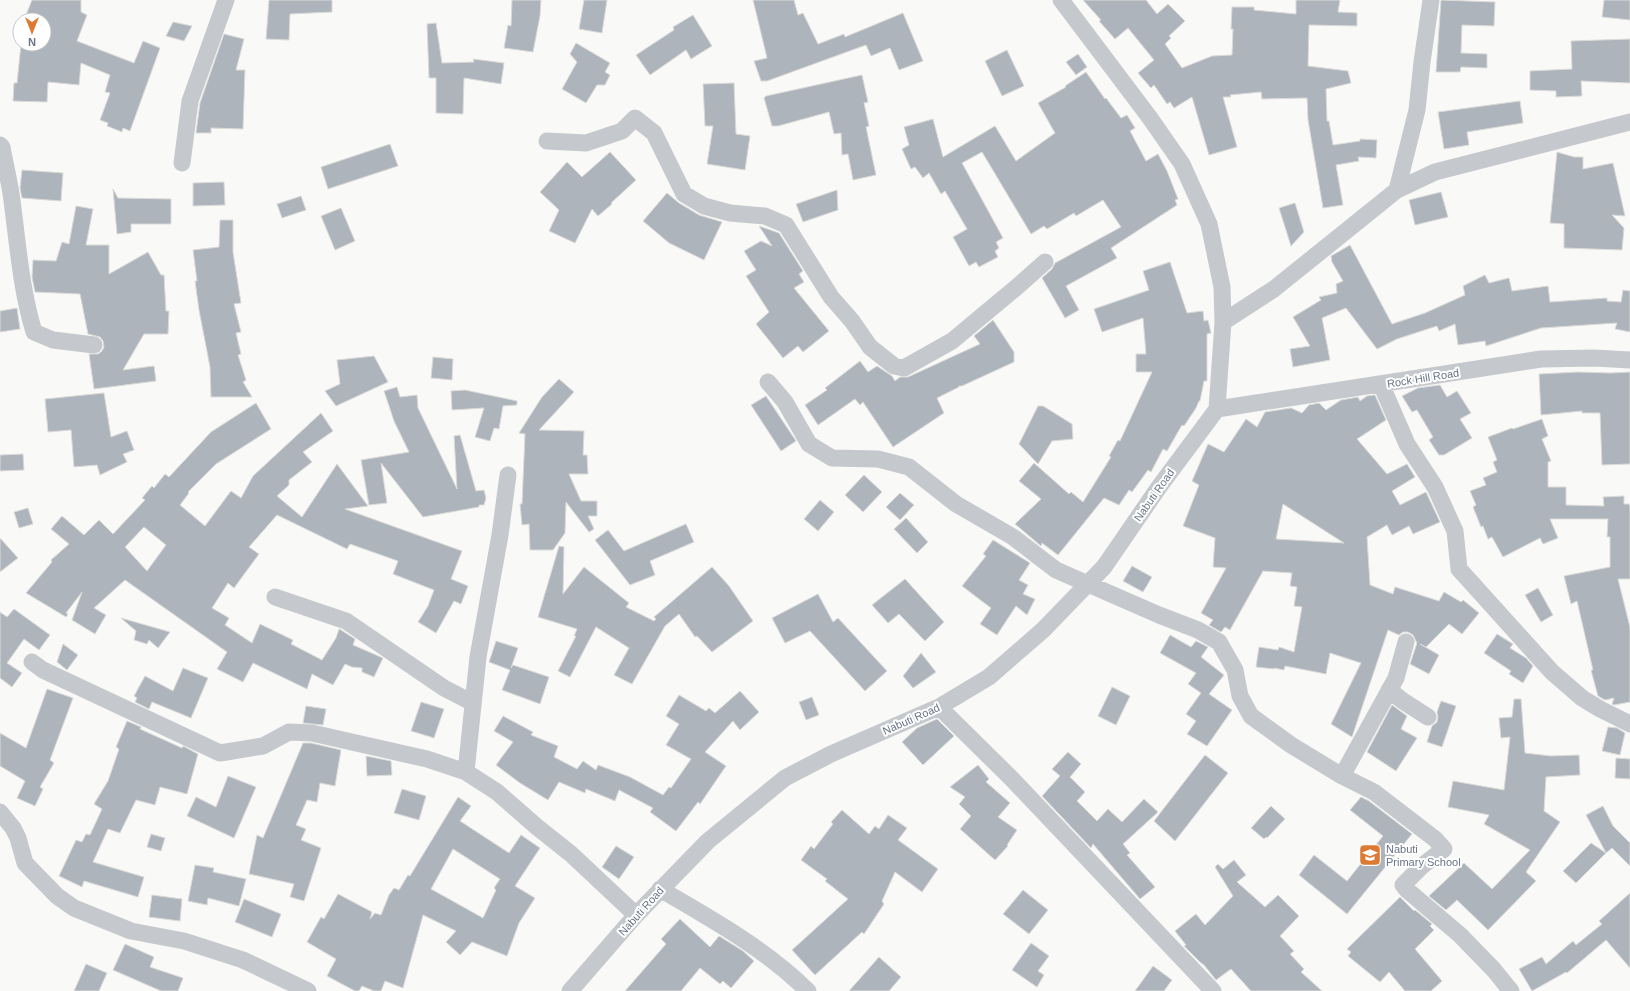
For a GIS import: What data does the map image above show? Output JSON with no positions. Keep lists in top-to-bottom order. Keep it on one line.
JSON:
{"streets":{"street":["Rock Hill Road","Nabuti Road"]},"crossings":[["Rock Hill Road","Nabuti Road"]],"places":{"school or university":["Nabuti Primary School"]},"north":"bottom"}
